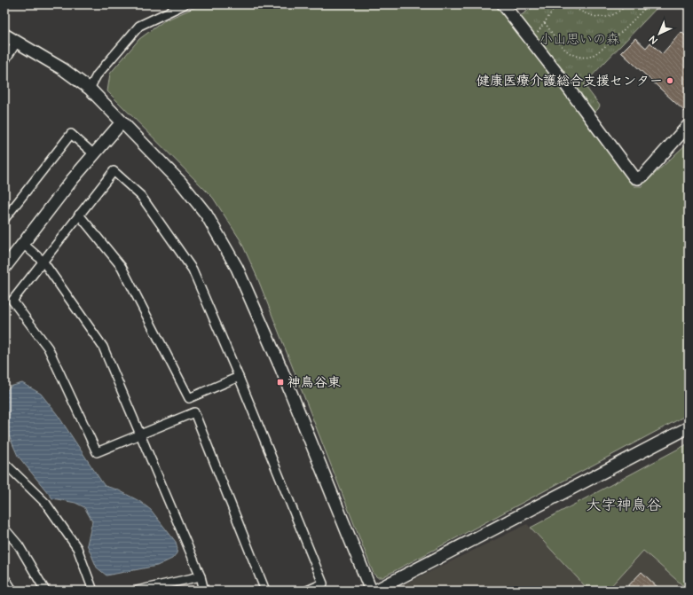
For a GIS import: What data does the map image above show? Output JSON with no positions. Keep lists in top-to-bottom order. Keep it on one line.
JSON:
{"districts":["大字神鳥谷"],"parks":["小山思いの森"],"places":{"other":["健康医療介護総合支援センター"],"transit":["神鳥谷東"]},"north":"bottom left"}
